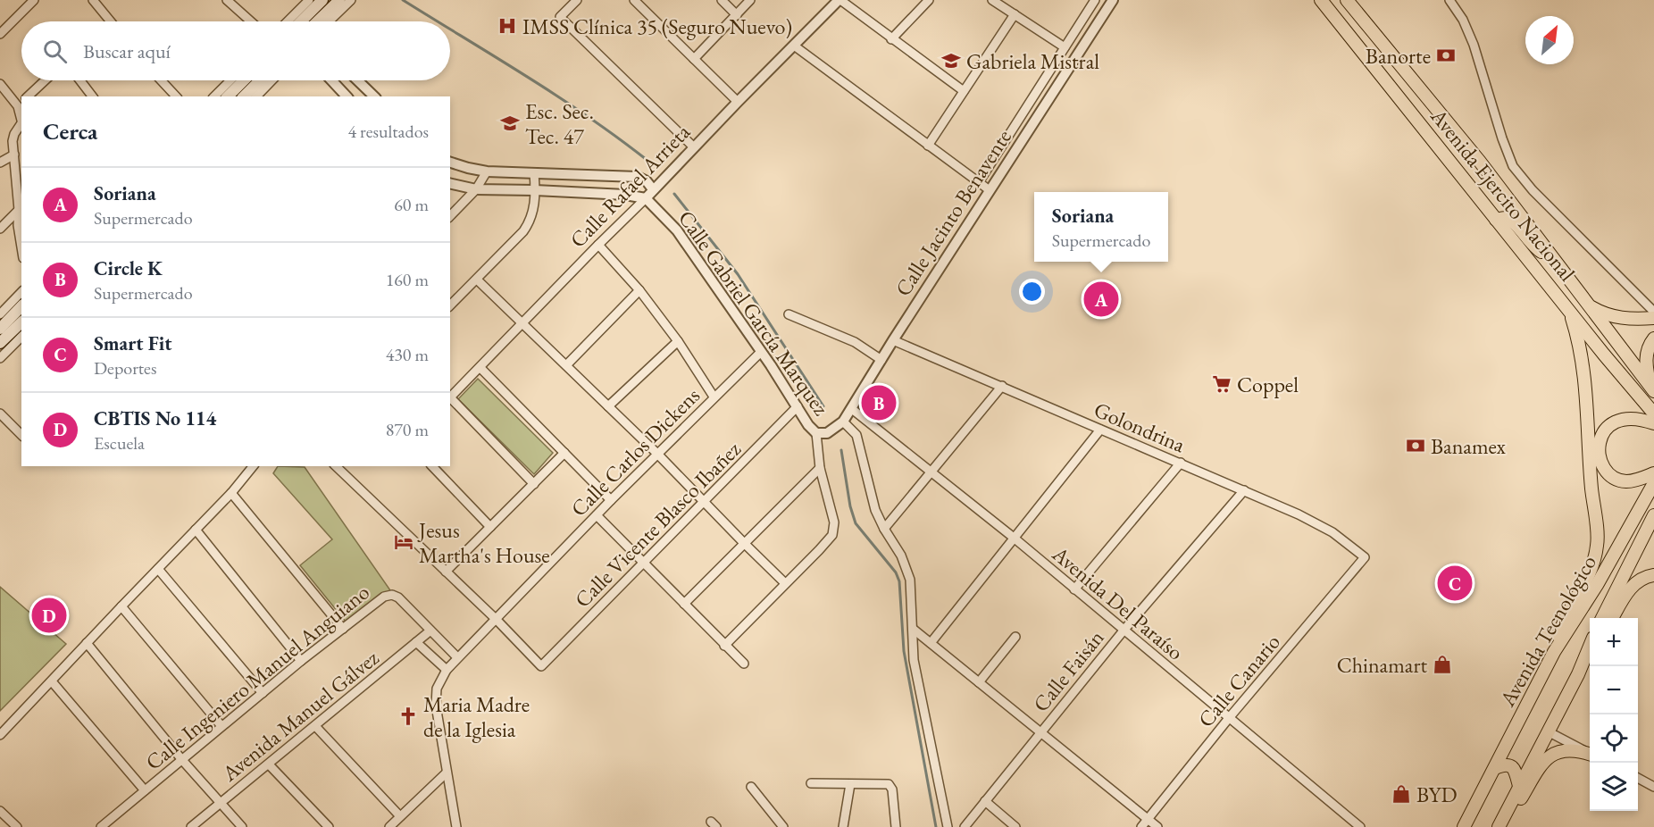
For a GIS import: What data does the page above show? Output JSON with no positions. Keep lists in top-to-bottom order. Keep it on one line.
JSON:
{"streets":{"main road":["Avenida Ejercito Nacional","Avenida Tecnológico"],"street":["Calle Rafael Arrieta","Calle Jacinto Benavente","Calle Gabriel García Marquez","Golondrina","Calle Carlos Dickens","Calle Vicente Blasco Ibañez","Avenida Del Paraíso","Calle Faisán","Calle Ingeniero Manuel Anguiano","Calle Canario","Avenida Manuel Gálvez"]},"crossings":[["Calle Rafael Arrieta","Calle Gabriel García Marquez"],["Calle Jacinto Benavente","Calle Gabriel García Marquez"],["Calle Jacinto Benavente","Golondrina"],["Calle Jacinto Benavente","Avenida Del Paraíso"],["Calle Gabriel García Marquez","Calle Carlos Dickens"],["Calle Gabriel García Marquez","Calle Vicente Blasco Ibañez"],["Golondrina","Calle Faisán"],["Golondrina","Calle Canario"],["Calle Carlos Dickens","Calle Vicente Blasco Ibañez"],["Calle Carlos Dickens","Calle Ingeniero Manuel Anguiano"],["Avenida Del Paraíso","Calle Faisán"],["Avenida Del Paraíso","Calle Canario"],["Calle Ingeniero Manuel Anguiano","Avenida Manuel Gálvez"]],"places":{"hospital":["IMSS Clínica 35 (Seguro Nuevo)"],"bank":["Banorte","Banamex"],"school or university":["Gabriela Mistral","Esc. Sec. Tec. 47"],"supermarket":["Coppel"],"hotel":["Jesus Martha's House"],"shop":["Chinamart","BYD"],"church":["Maria Madre de la Iglesia"]},"north":"top right","page":{"search":"Buscar aquí","heading":["Cerca","4 resultados"],"list":[{"mark":"A","name":"Soriana","note":"Supermercado","value":"60 m"},{"mark":"B","name":"Circle K","note":"Supermercado","value":"160 m"},{"mark":"C","name":"Smart Fit","note":"Deportes","value":"430 m"},{"mark":"D","name":"CBTIS No 114","note":"Escuela","value":"870 m"}],"popup":["Soriana","Supermercado"],"pins":["A","B","C","D"],"map_buttons":["+","−"]}}
